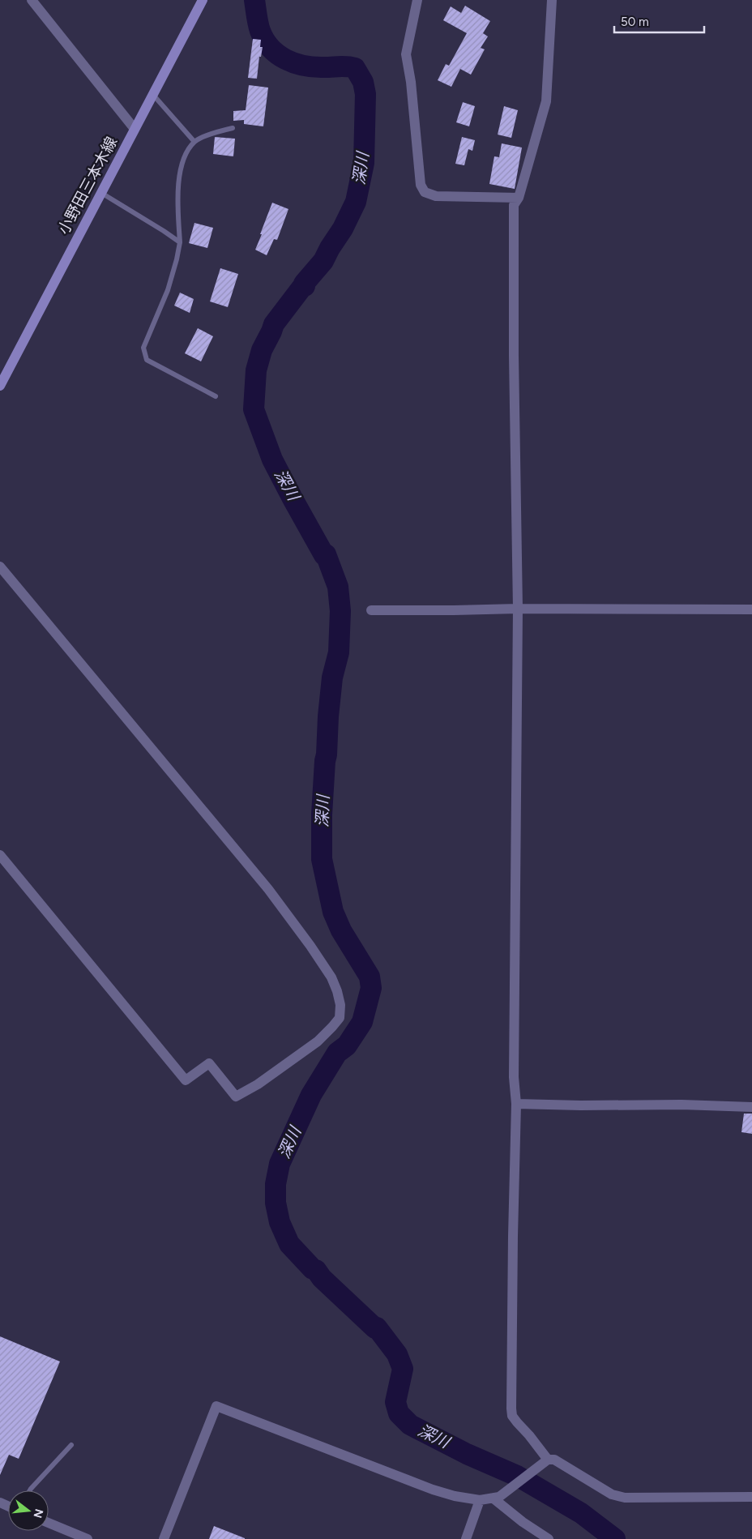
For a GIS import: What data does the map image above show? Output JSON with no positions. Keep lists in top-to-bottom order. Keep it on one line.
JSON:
{"streets":{"main road":["小野田三本木線"]},"water":["深川"],"scale_bar":"50 m","north":"right"}
